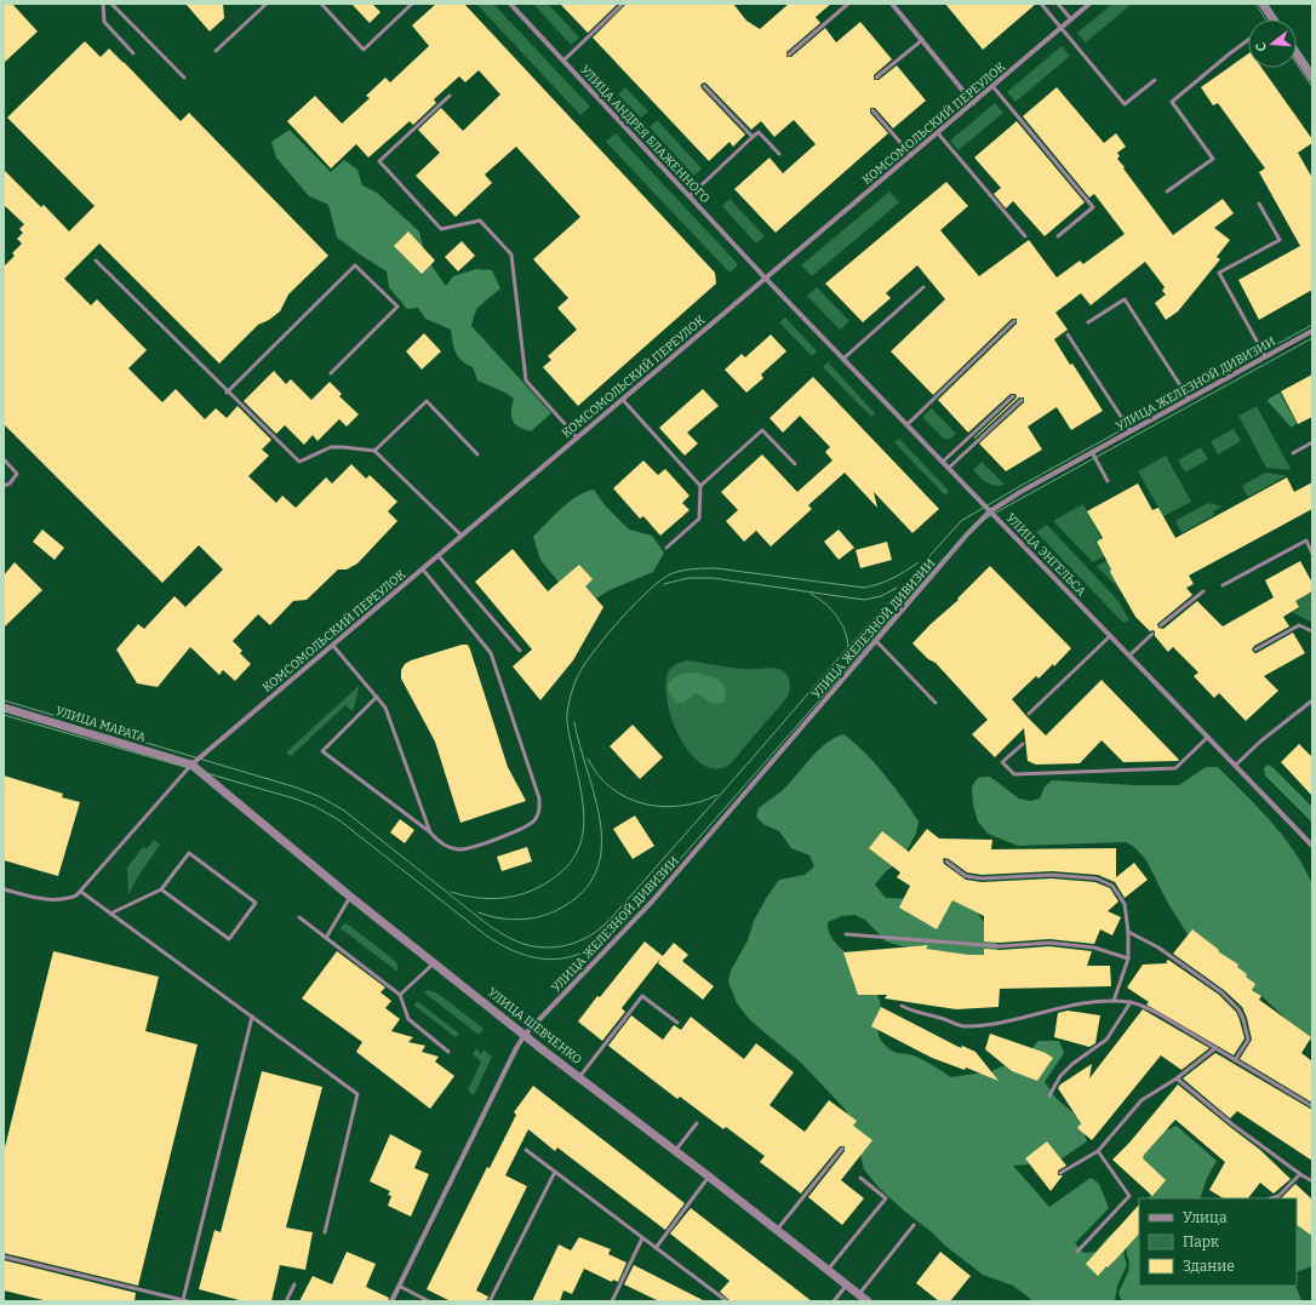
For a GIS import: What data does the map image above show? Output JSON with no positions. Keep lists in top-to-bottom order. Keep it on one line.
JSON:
{"streets":{"street":["КОМСОМОЛЬСКИЙ ПЕРЕУЛОК","УЛИЦА АНДРЕЯ БЛАЖЕННОГО","УЛИЦА ЖЕЛЕЗНОЙ ДИВИЗИИ","УЛИЦА ЭНГЕЛЬСА","УЛИЦА МАРАТА","УЛИЦА ШЕВЧЕНКО"]},"crossings":[["КОМСОМОЛЬСКИЙ ПЕРЕУЛОК","УЛИЦА АНДРЕЯ БЛАЖЕННОГО"],["КОМСОМОЛЬСКИЙ ПЕРЕУЛОК","УЛИЦА ЭНГЕЛЬСА"],["КОМСОМОЛЬСКИЙ ПЕРЕУЛОК","УЛИЦА МАРАТА"],["КОМСОМОЛЬСКИЙ ПЕРЕУЛОК","УЛИЦА ШЕВЧЕНКО"],["УЛИЦА АНДРЕЯ БЛАЖЕННОГО","УЛИЦА ЭНГЕЛЬСА"],["УЛИЦА ЖЕЛЕЗНОЙ ДИВИЗИИ","УЛИЦА ЭНГЕЛЬСА"],["УЛИЦА ЖЕЛЕЗНОЙ ДИВИЗИИ","УЛИЦА ШЕВЧЕНКО"],["УЛИЦА МАРАТА","УЛИЦА ШЕВЧЕНКО"]],"legend":["Улица","Парк","Здание"],"north":"left"}
